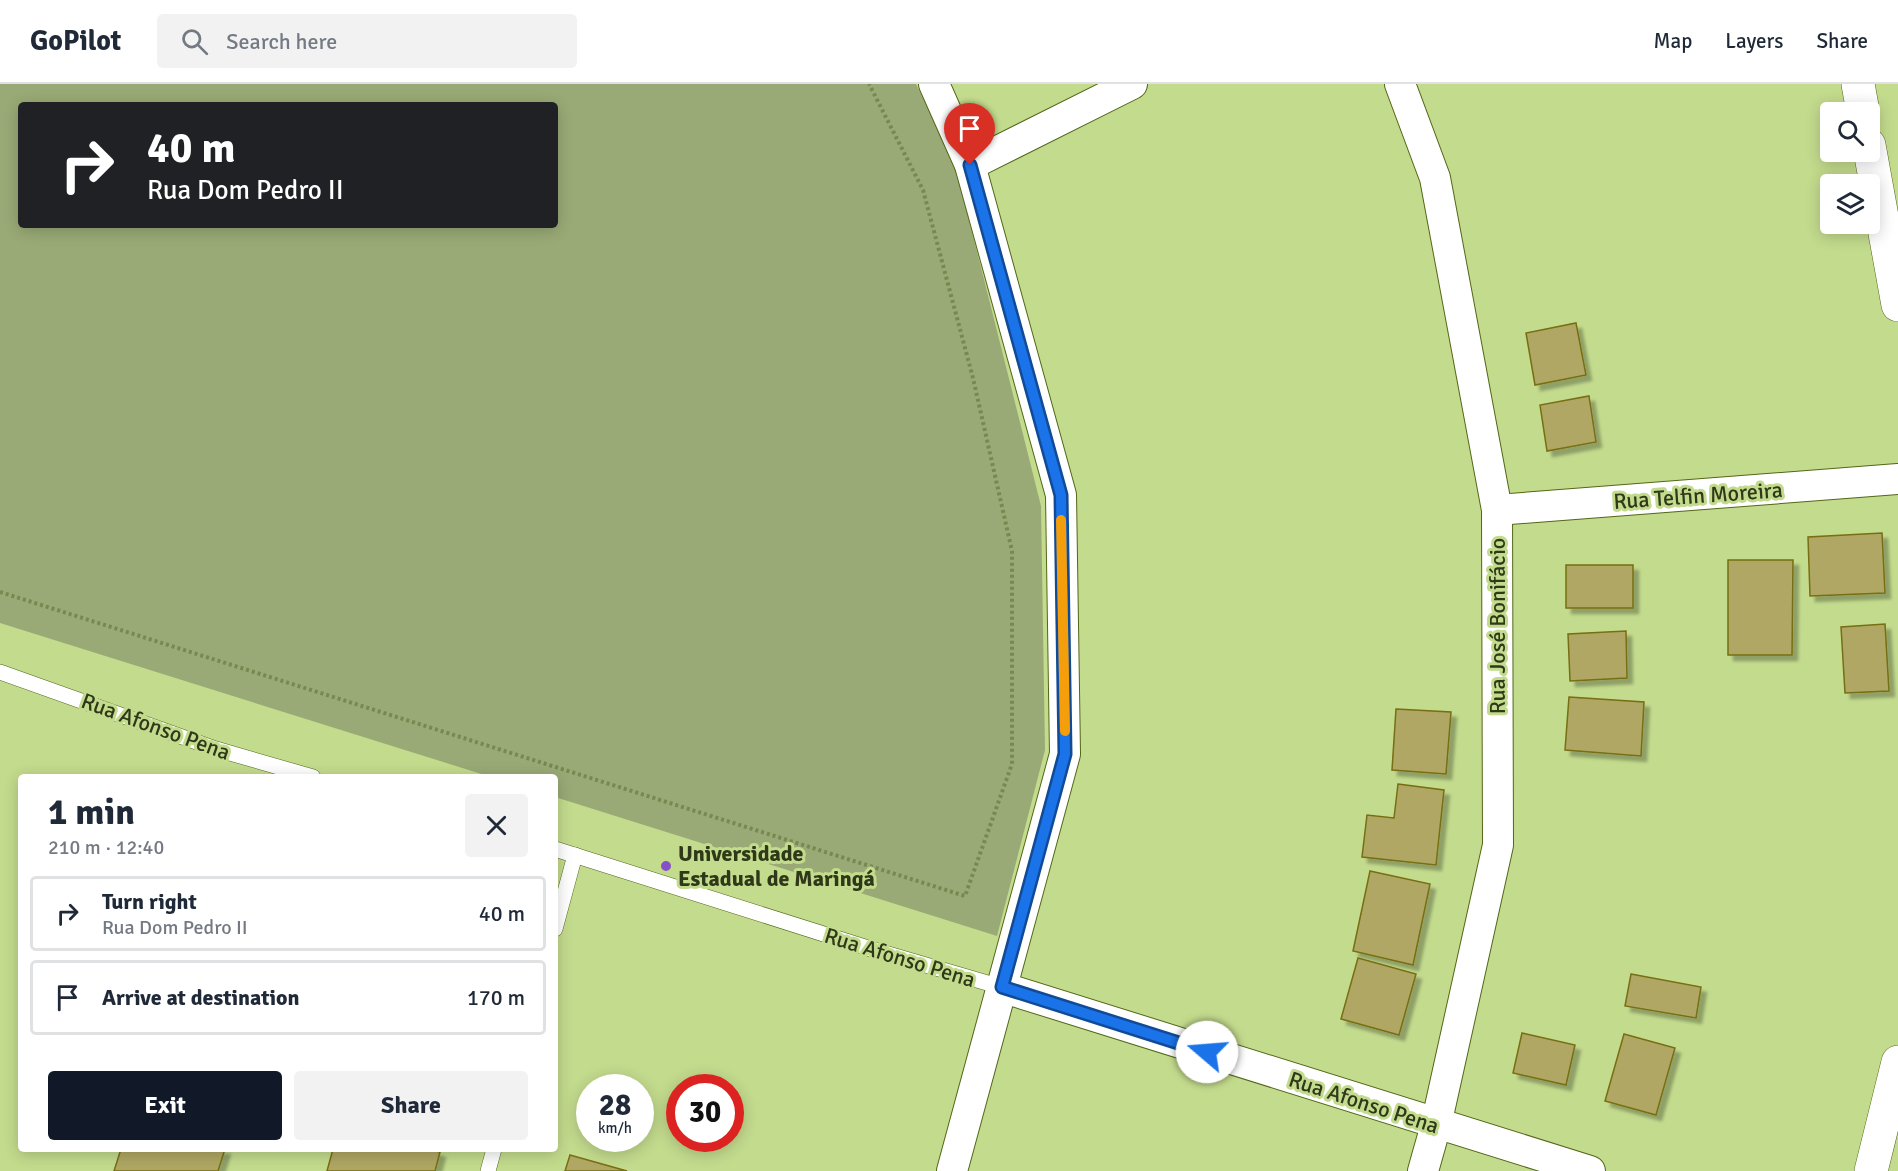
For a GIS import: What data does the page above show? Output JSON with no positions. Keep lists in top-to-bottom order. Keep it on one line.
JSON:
{"streets":{"street":["Rua Telfin Moreira","Rua José Bonifácio","Rua Afonso Pena"]},"crossings":[["Rua Telfin Moreira","Rua José Bonifácio"],["Rua José Bonifácio","Rua Afonso Pena"]],"places":["Universidade Estadual de Maringá"],"page":{"header":"GoPilot","search":"Search here","nav":["Map","Layers","Share"],"turn":["40 m","Rua Dom Pedro II"],"heading":["1 min","210 m · 12:40"],"list":[{"name":"Turn right","note":"Rua Dom Pedro II","value":"40 m"},{"name":"Arrive at destination","value":"170 m"}],"buttons":["Exit","Share"],"speed":"28 km/h","limit":"30"}}
